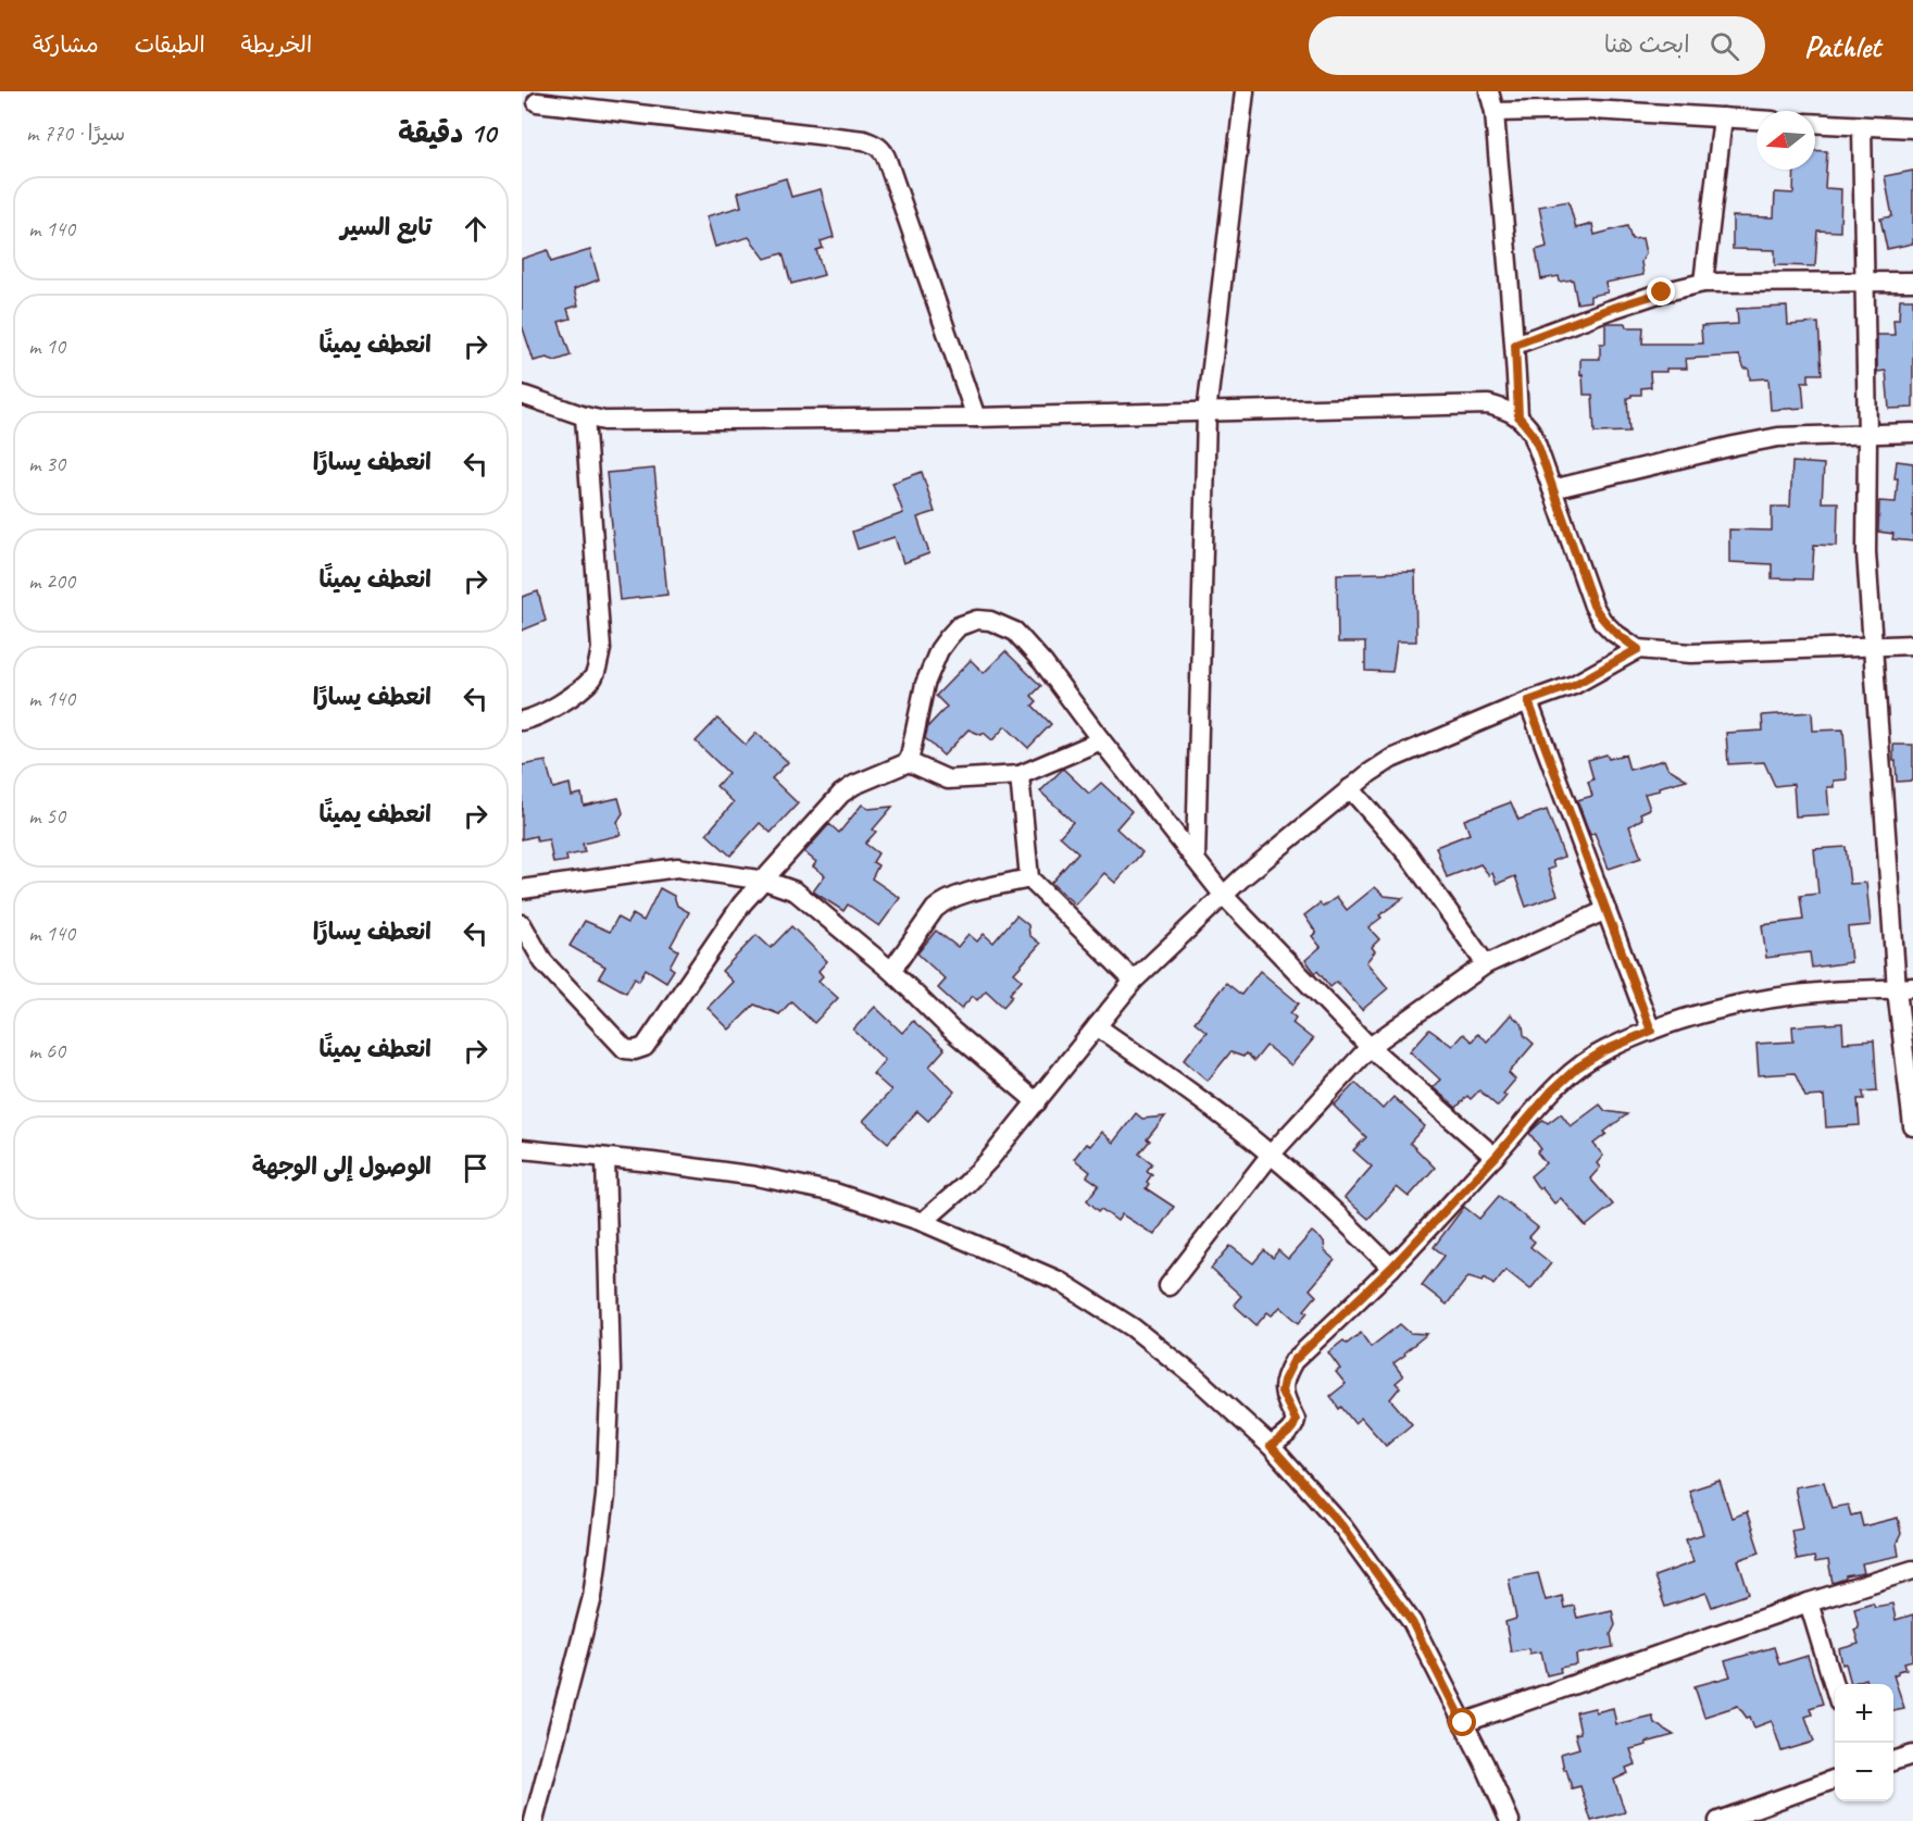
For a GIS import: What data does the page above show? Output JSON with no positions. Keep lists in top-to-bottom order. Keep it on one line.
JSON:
{"north":"left","page":{"header":"Pathlet","search":"ابحث هنا","nav":["الخريطة","الطبقات","مشاركة"],"heading":["10 دقيقة","سيرًا · 770 m"],"list":[["تابع السير","140 m"],["انعطف يمينًا","10 m"],["انعطف يسارًا","30 m"],["انعطف يمينًا","200 m"],["انعطف يسارًا","140 m"],["انعطف يمينًا","50 m"],["انعطف يسارًا","140 m"],["انعطف يمينًا","60 m"],"الوصول إلى الوجهة"],"map_buttons":["+","−"]}}
